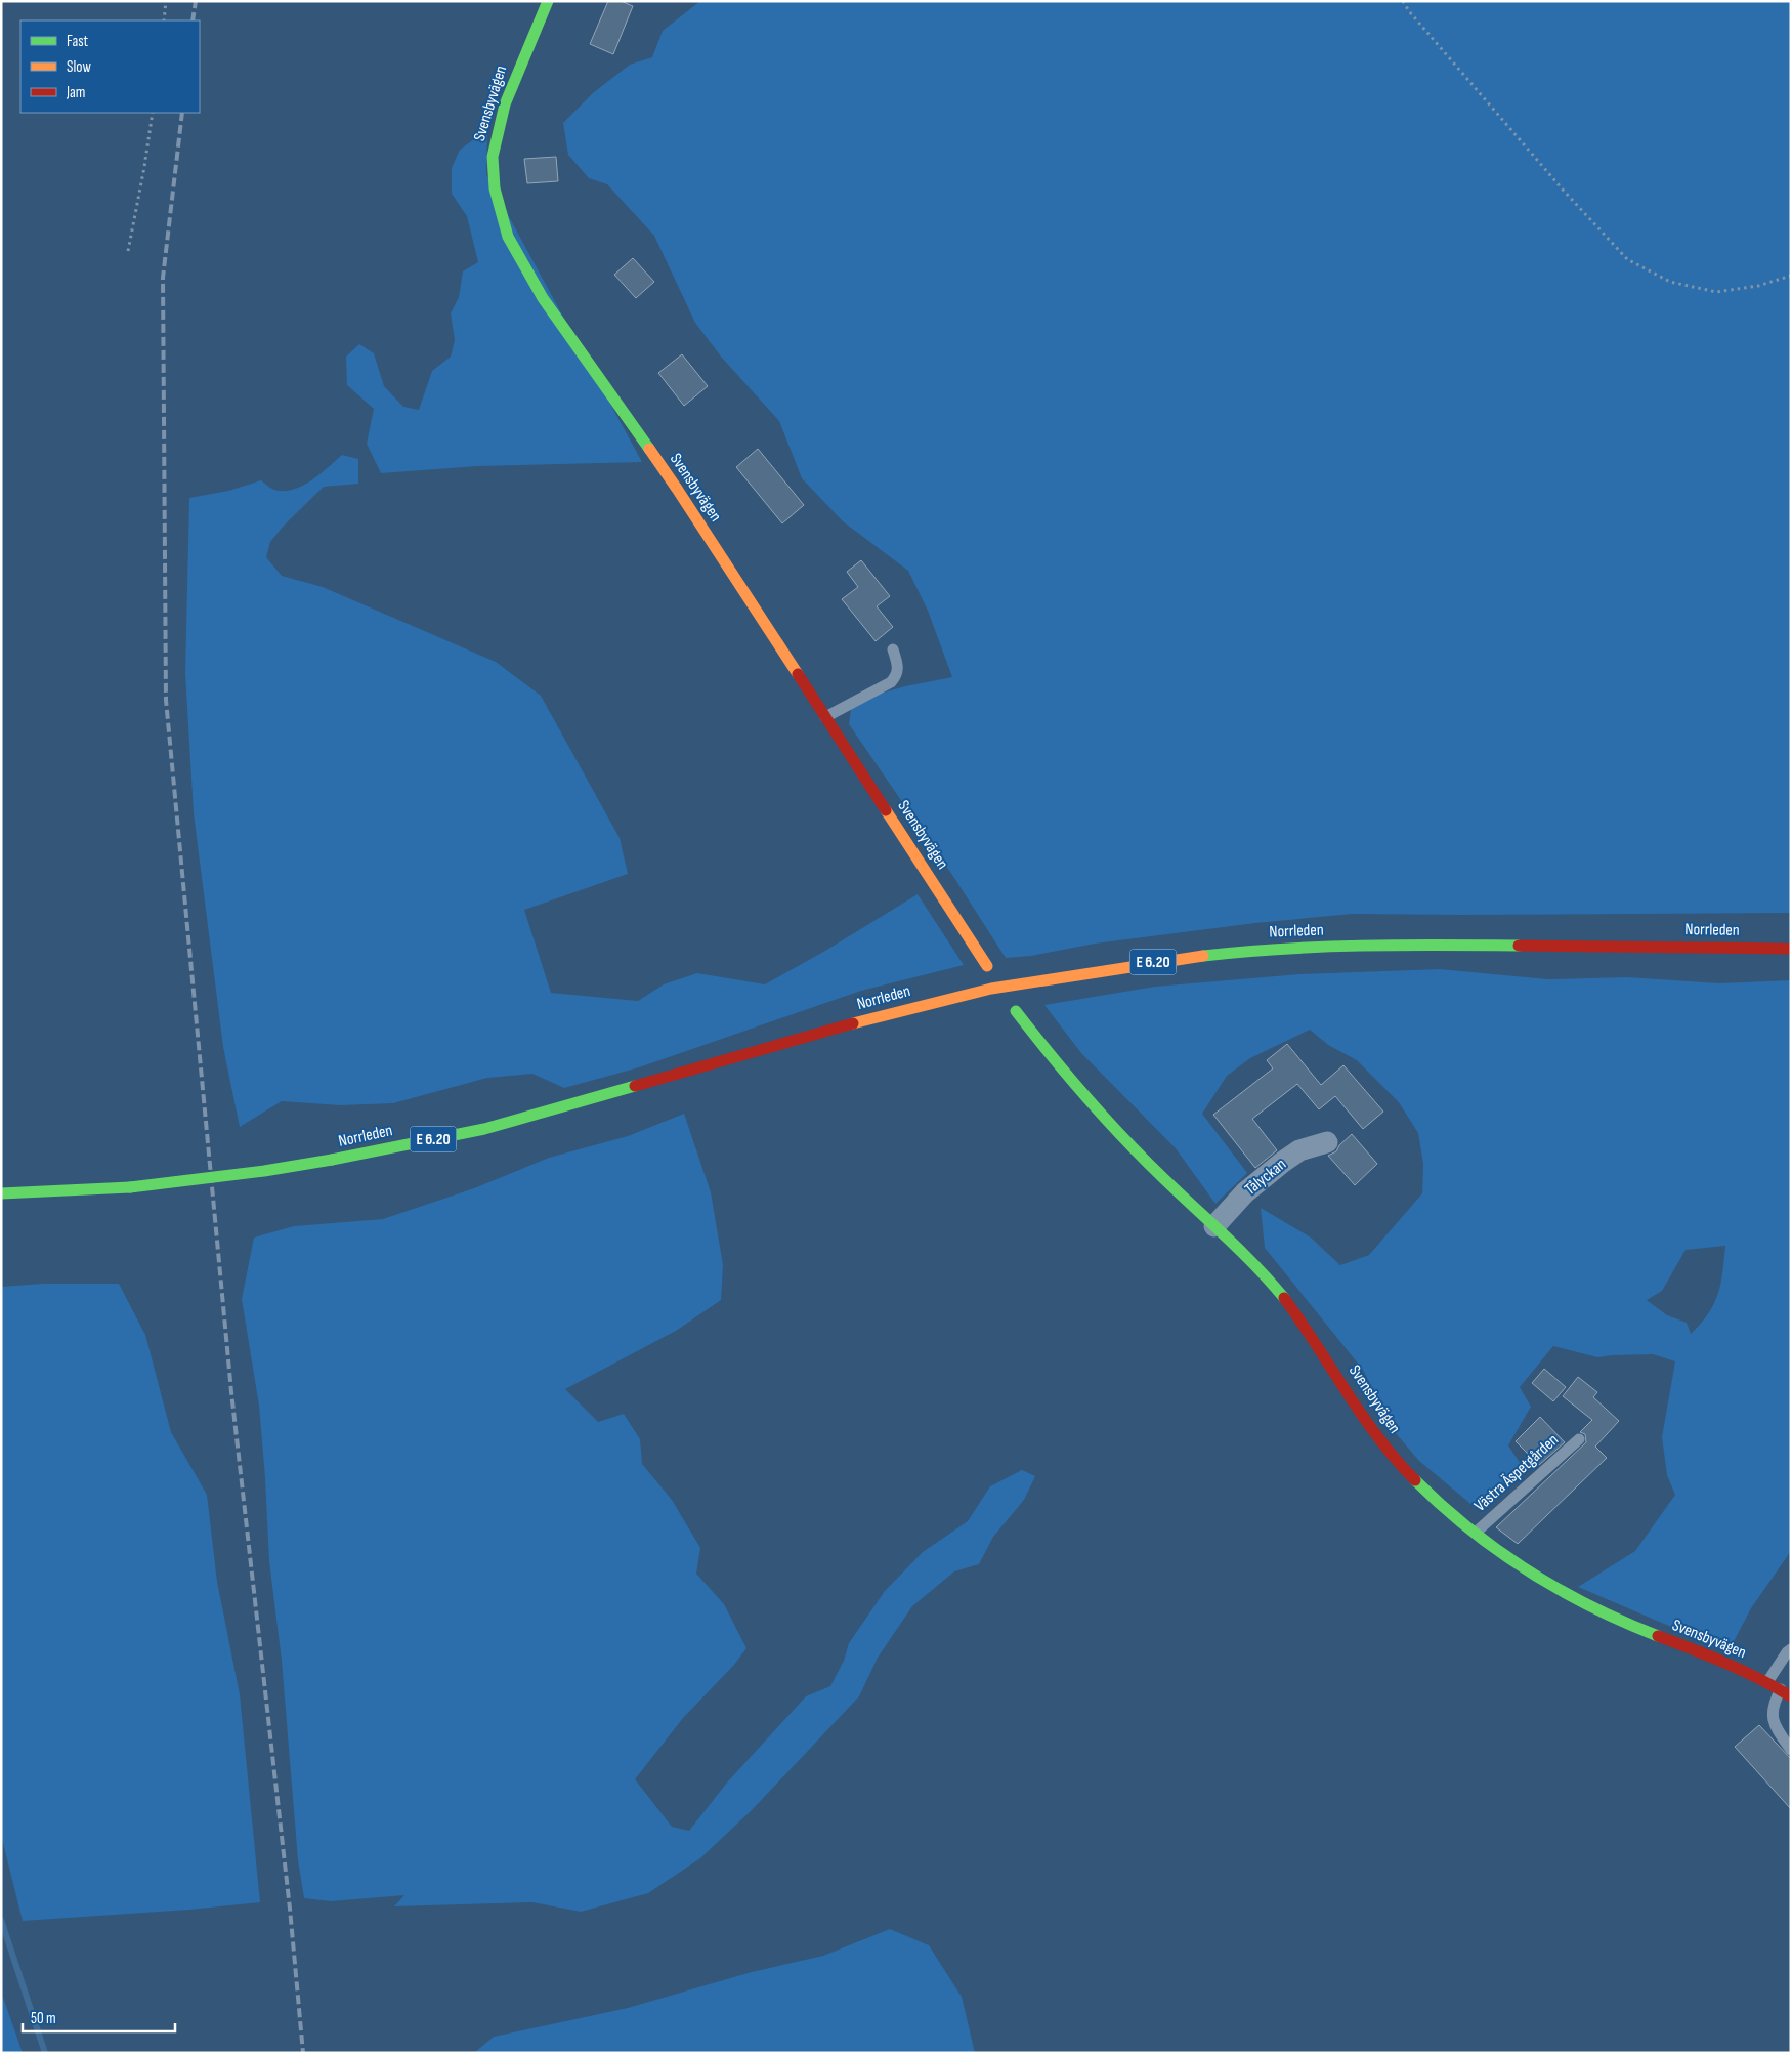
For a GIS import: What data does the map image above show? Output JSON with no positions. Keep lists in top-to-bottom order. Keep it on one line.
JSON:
{"streets":{"main road":["Svensbyvägen","Norrleden","E 6.20"],"street":["Tålyckan"],"lane":["Västra Äspetgården"]},"crossings":[["Svensbyvägen","Tålyckan"],["Svensbyvägen","Västra Äspetgården"]],"legend":["Fast","Slow","Jam"],"scale_bar":"50 m"}
